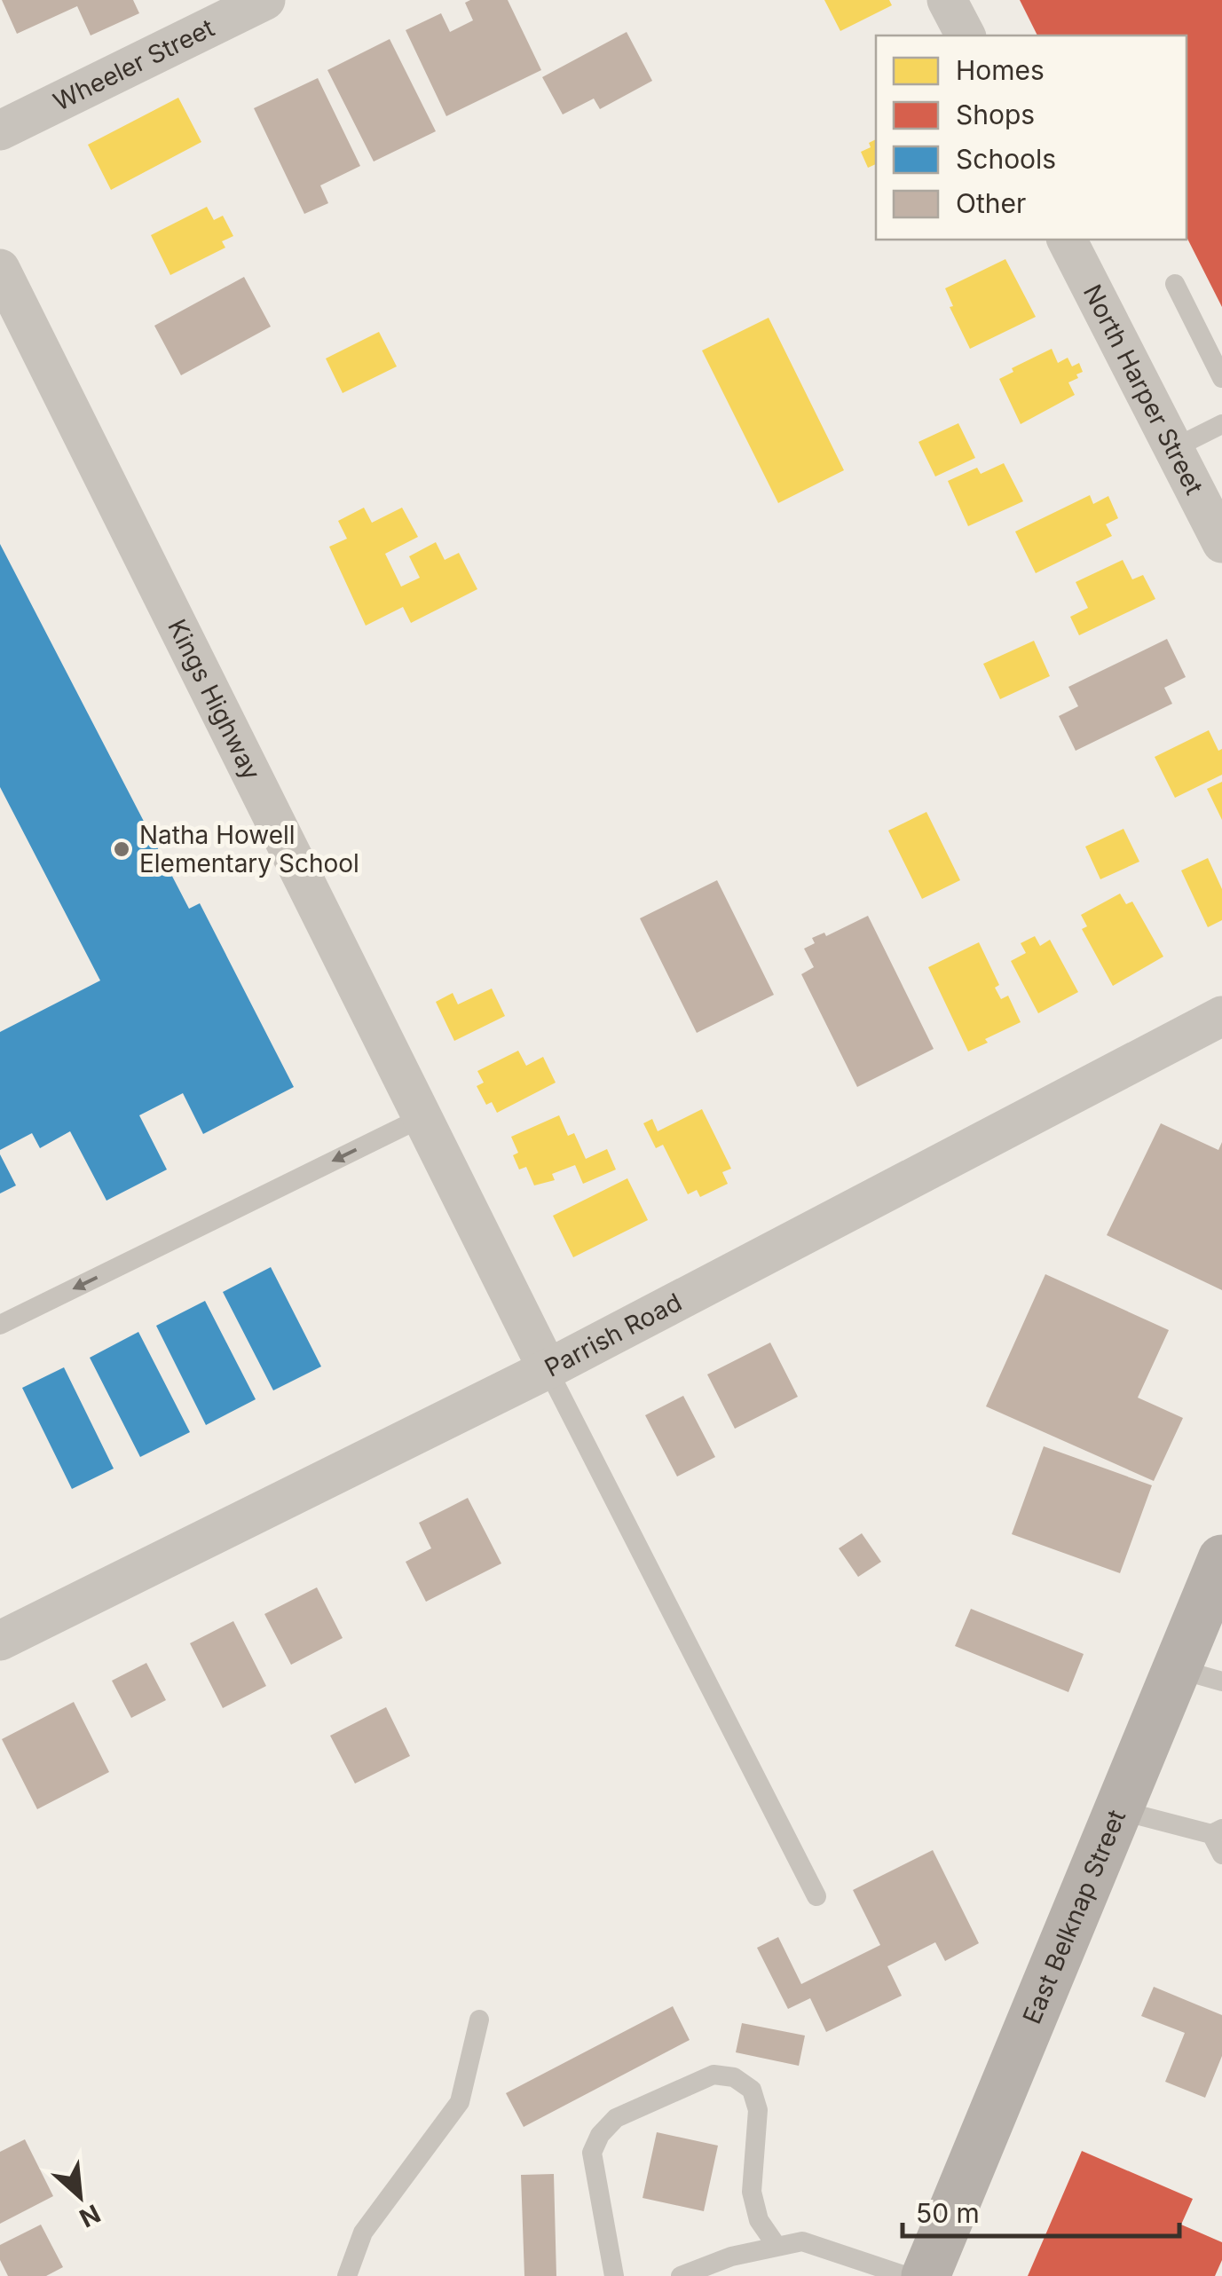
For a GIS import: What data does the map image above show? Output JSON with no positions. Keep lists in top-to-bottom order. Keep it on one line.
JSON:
{"streets":{"main road":["East Belknap Street"],"street":["Wheeler Street","North Harper Street","Kings Highway","Parrish Road"]},"crossings":[["Kings Highway","Parrish Road"]],"places":["Natha Howell Elementary School"],"legend":["Homes","Shops","Schools","Other"],"scale_bar":"50 m","north":"bottom right"}
